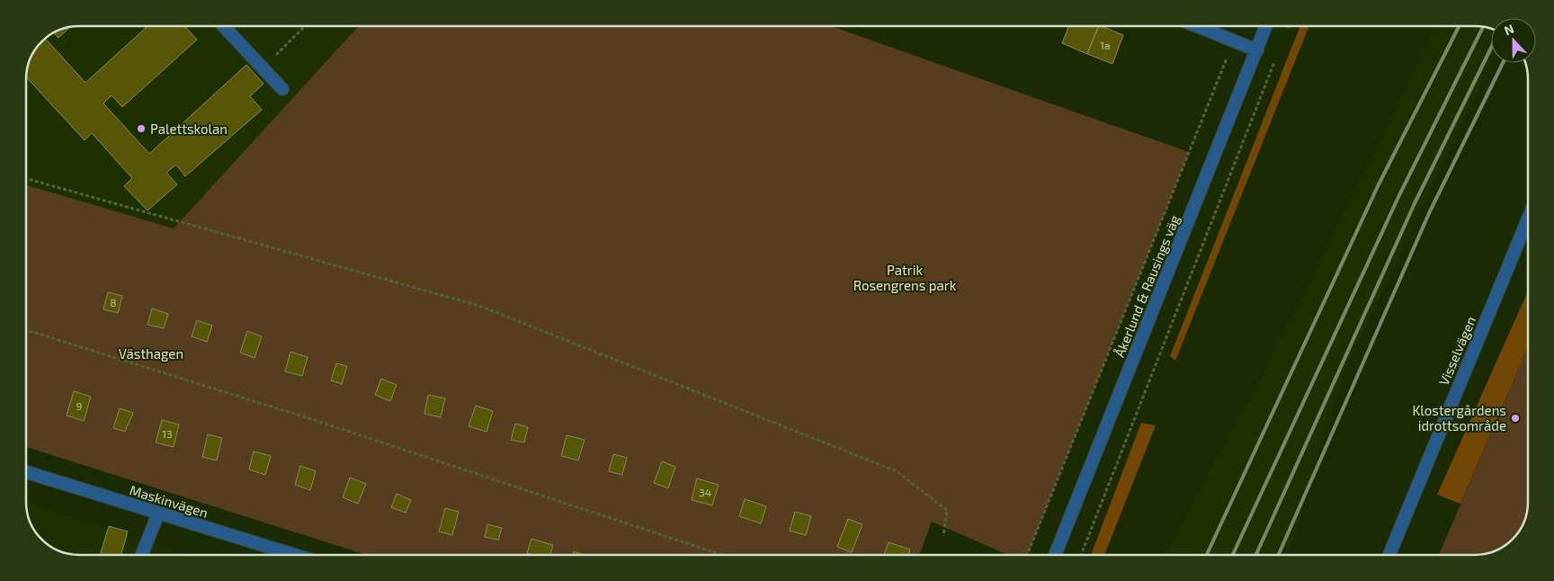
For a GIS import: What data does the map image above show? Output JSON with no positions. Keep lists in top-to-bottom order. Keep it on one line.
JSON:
{"streets":{"street":["Åkerlund & Rausings väg","Visselvägen","Maskinvägen"]},"parks":["Patrik Rosengrens park","Västhagen"],"places":["Palettskolan","Klostergårdens idrottsområde"],"house_numbers":["1a","8","9","13","34"],"north":"top"}
